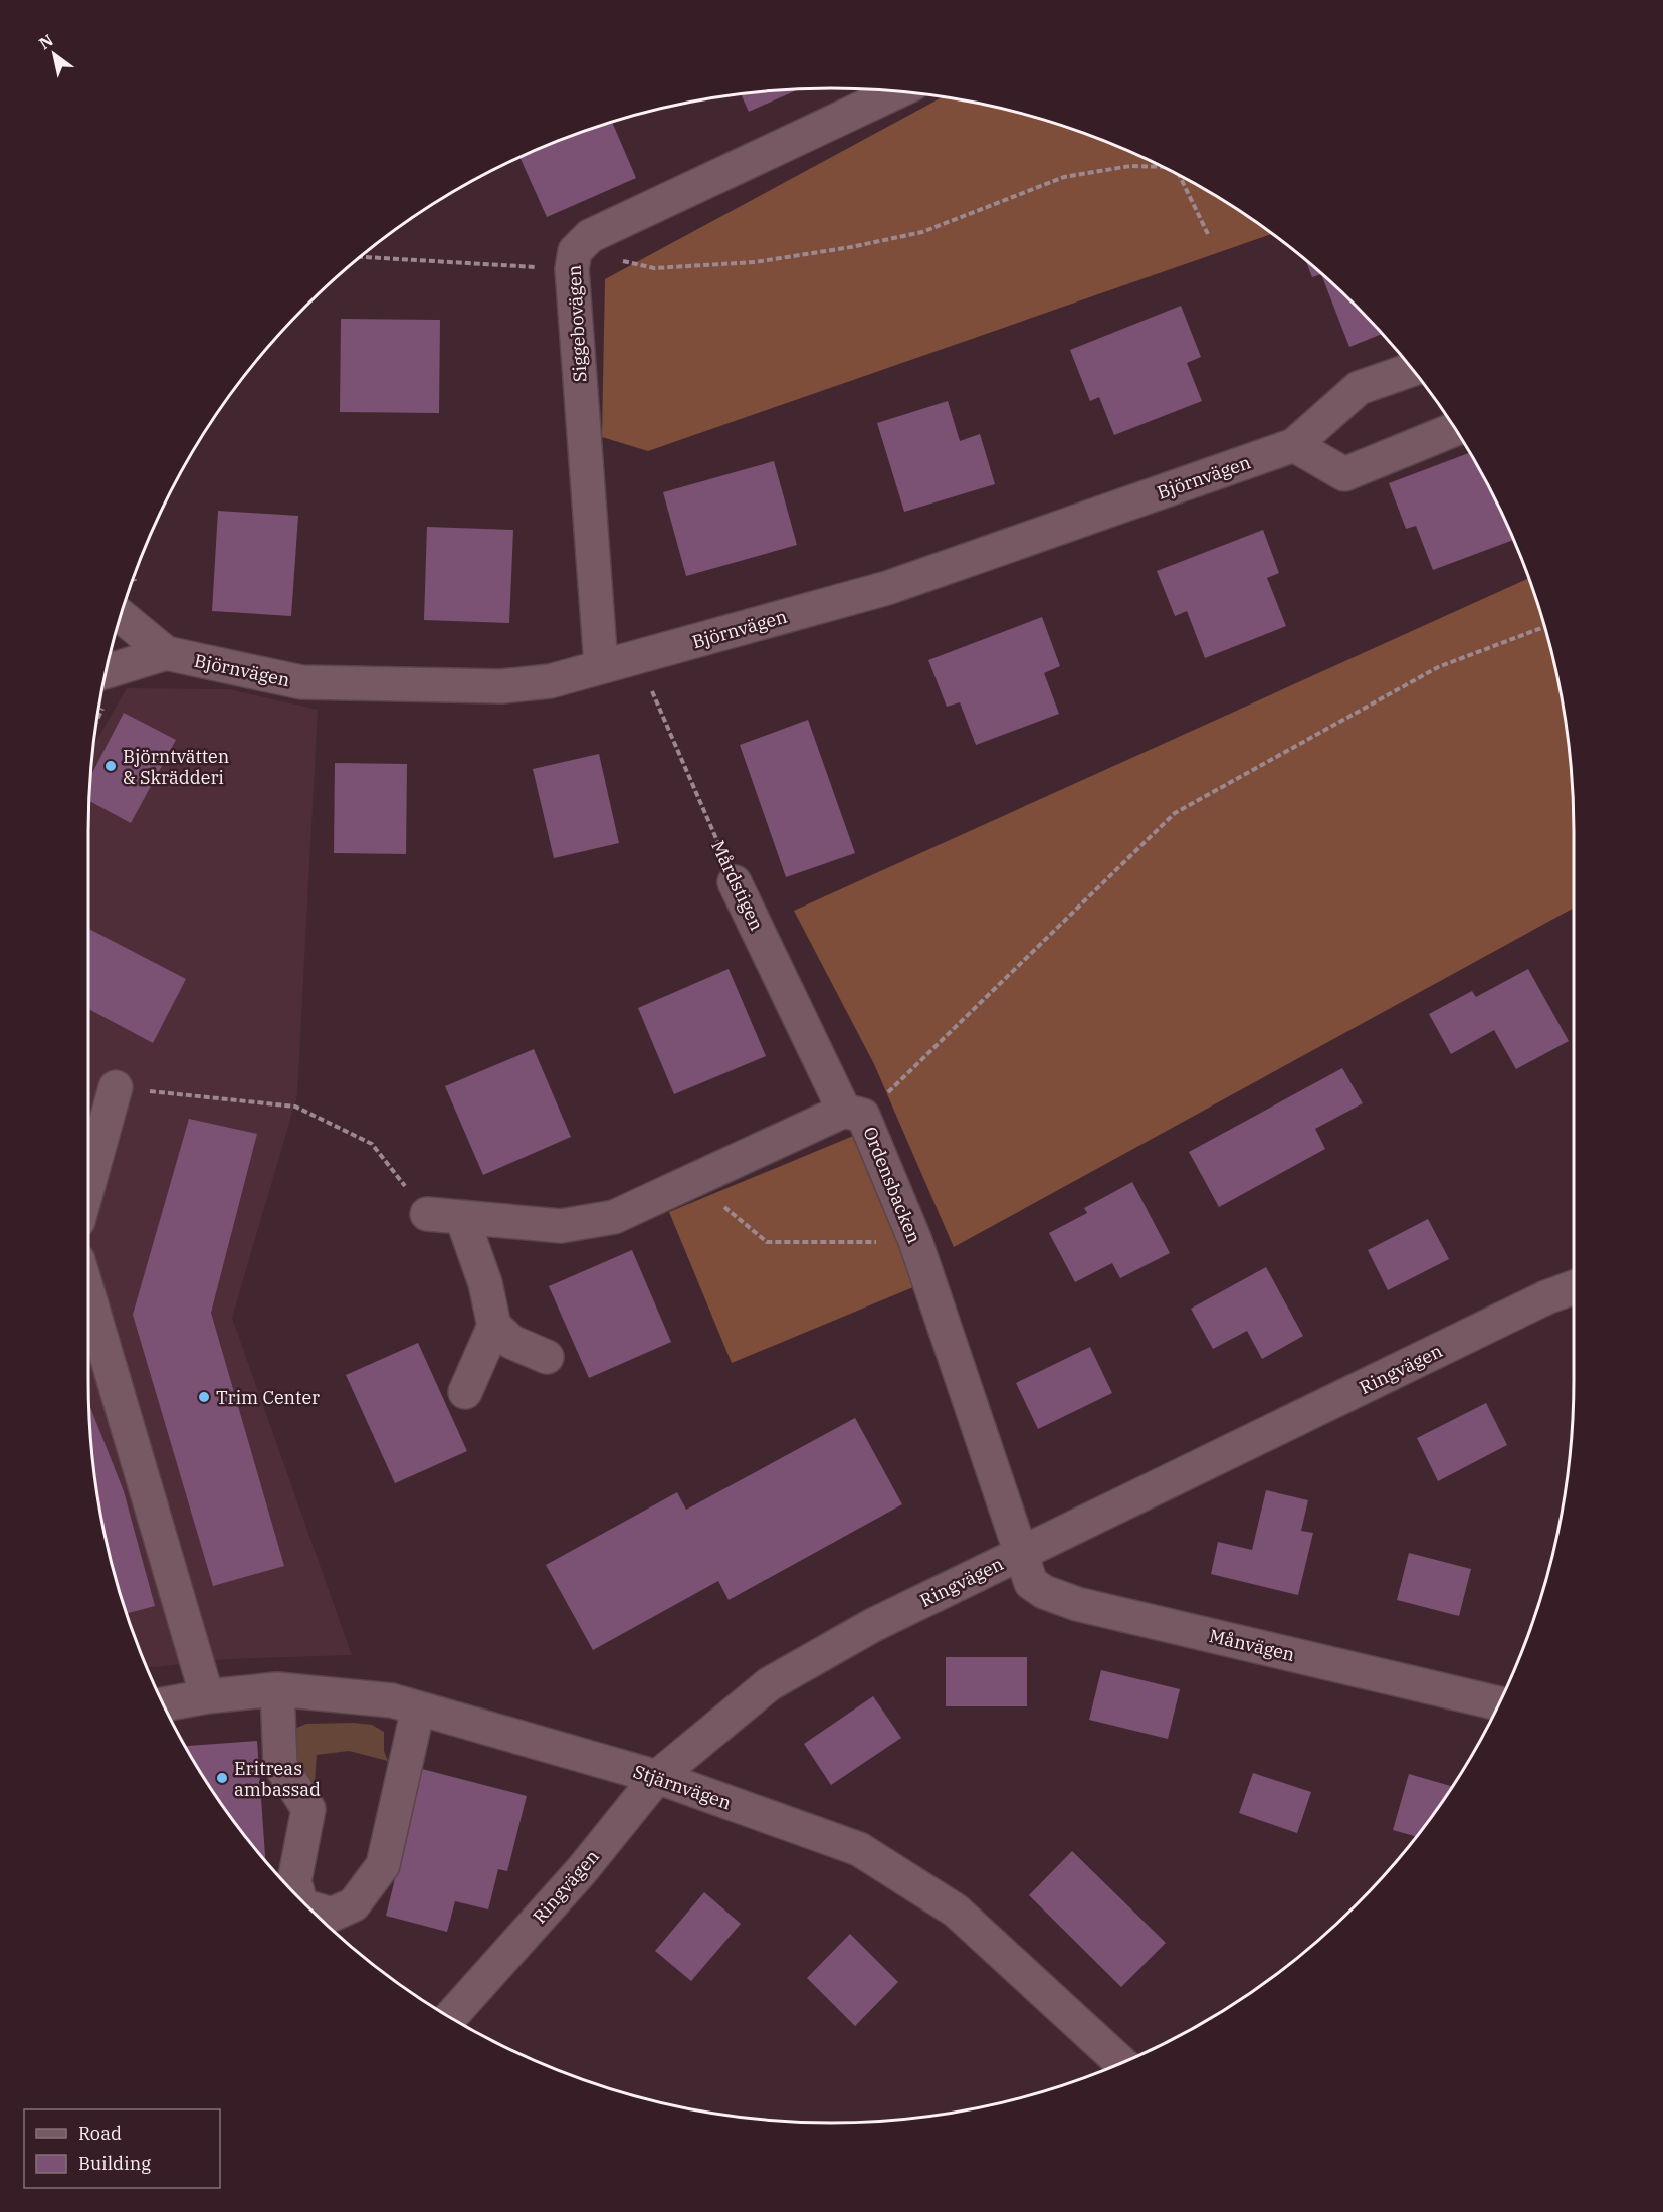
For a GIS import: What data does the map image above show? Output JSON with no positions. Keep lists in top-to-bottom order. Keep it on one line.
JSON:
{"streets":{"street":["Siggebovägen","Björnvägen","Mårdstigen","Ordensbacken","Ringvägen","Månvägen","Stjärnvägen"]},"crossings":[["Siggebovägen","Björnvägen"],["Björnvägen","Mårdstigen"],["Mårdstigen","Ordensbacken"],["Ordensbacken","Ringvägen"],["Ordensbacken","Månvägen"],["Ringvägen","Månvägen"],["Ringvägen","Stjärnvägen"]],"places":["Björntvätten & Skrädderi","Trim Center","Eritreas ambassad"],"legend":["Road","Building"],"north":"top left"}
